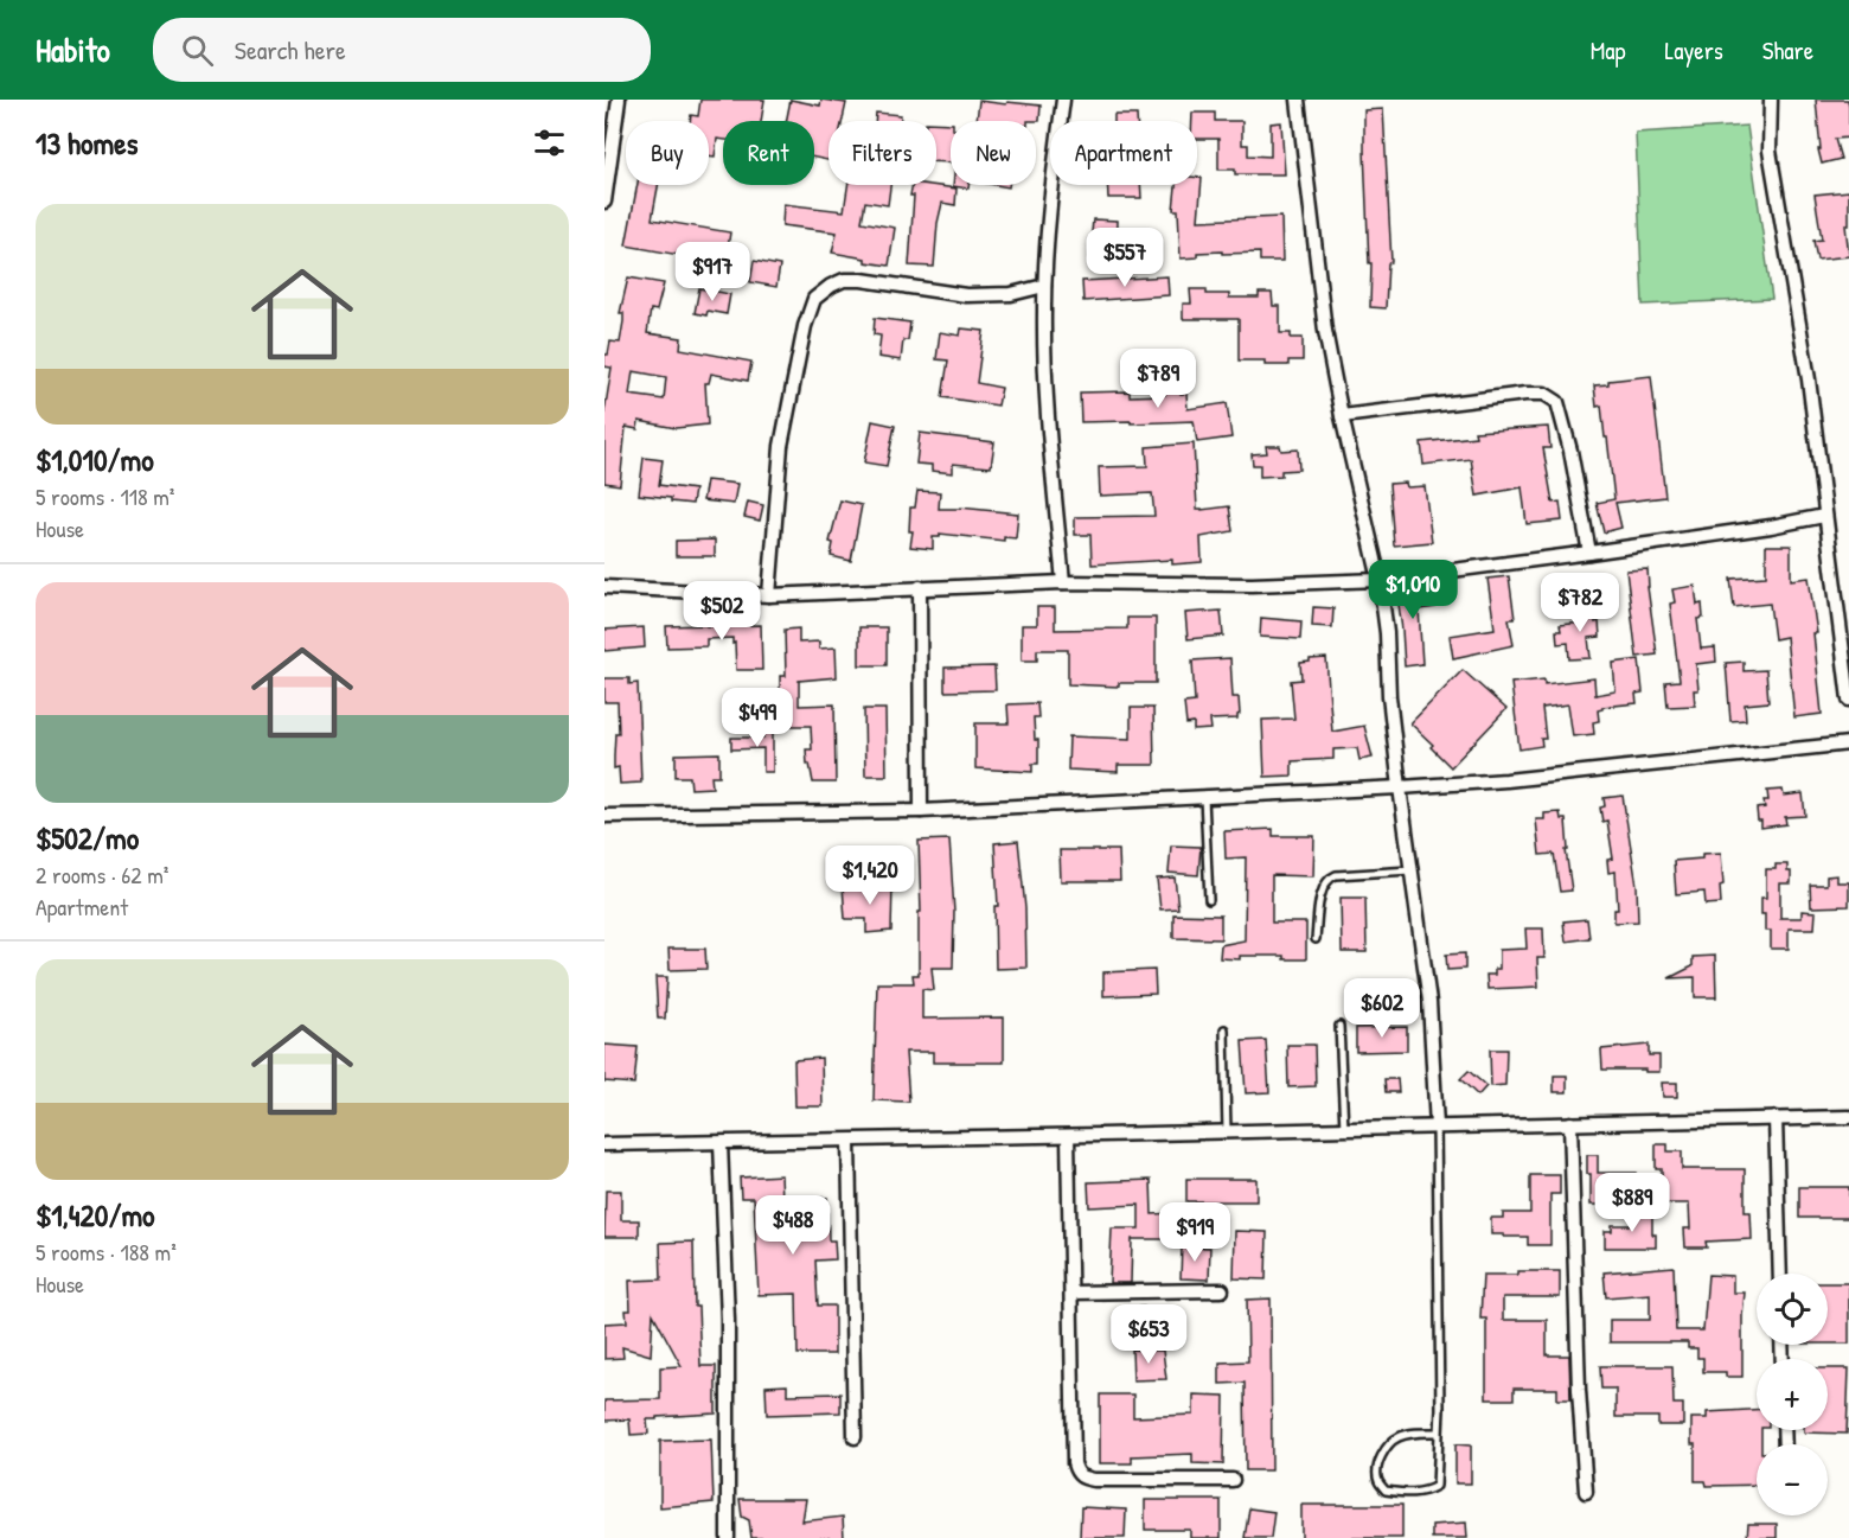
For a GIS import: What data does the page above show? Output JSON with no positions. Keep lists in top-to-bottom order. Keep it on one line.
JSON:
{"page":{"header":"Habito","search":"Search here","nav":["Map","Layers","Share"],"heading":"13 homes","chip":["Buy","Rent","Filters","New","Apartment"],"list":[{"name":"$1,010/mo","note":"5 rooms · 118 m² · House"},{"name":"$502/mo","note":"2 rooms · 62 m² · Apartment"},{"name":"$1,420/mo","note":"5 rooms · 188 m² · House"}],"price":["$557","$917","$789","$1,010","$782","$502","$499","$1,420","$602","$889","$488","$919","$653"],"map_buttons":["+","−"]}}
